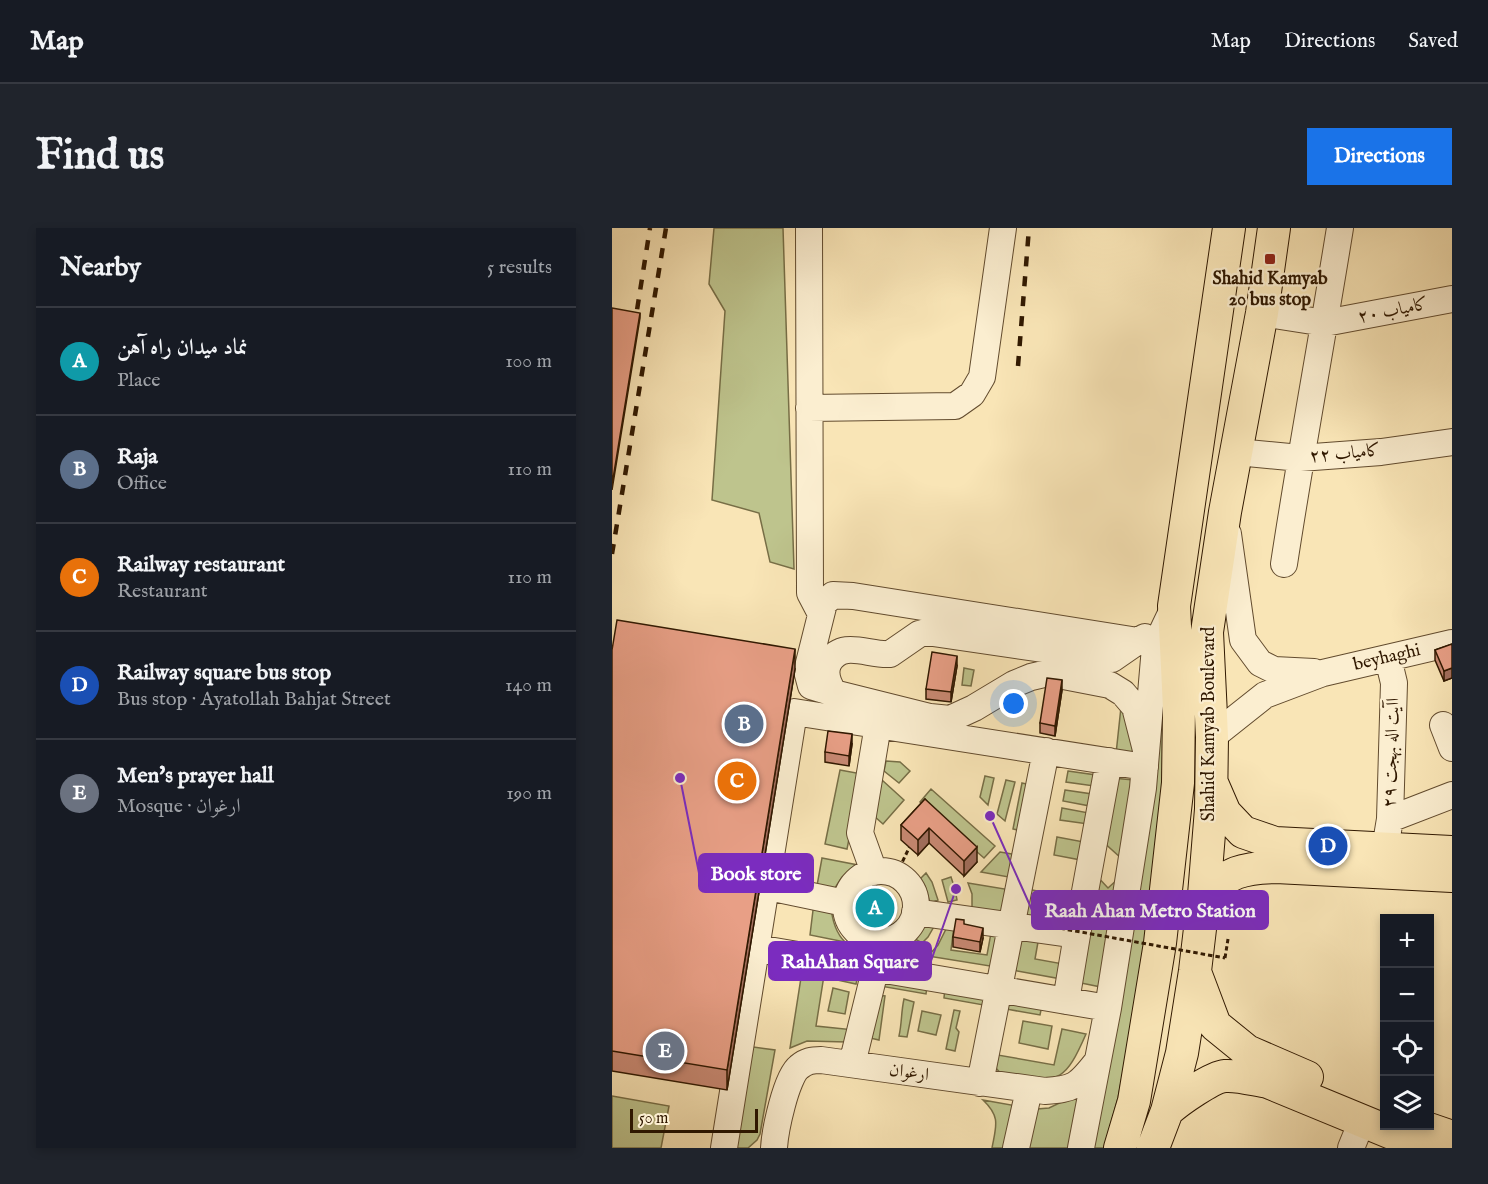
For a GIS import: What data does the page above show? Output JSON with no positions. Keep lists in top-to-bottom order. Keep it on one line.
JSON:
{"streets":{"main road":["Shahid Kamyab Boulevard"],"street":["کامیاب ۲۰","کامیاب ۲۲","beyhaghi","اآیت اله بهجت ۲۹","ارغوان"]},"crossings":[["کامیاب ۲۰","Shahid Kamyab Boulevard"],["کامیاب ۲۲","Shahid Kamyab Boulevard"],["beyhaghi","اآیت اله بهجت ۲۹"]],"places":{"transit":["Shahid Kamyab 20 bus stop"],"other":["Book store","Raah Ahan Metro Station","RahAhan Square"]},"scale_bar":"50 m","page":{"header":"Map","nav":["Map","Directions","Saved"],"buttons":"Directions","title":"Find us","heading":["Nearby","5 results"],"list":[{"mark":"A","name":"نماد میدان راه آهن","note":"Place","value":"100 m"},{"mark":"B","name":"Raja","note":"Office","value":"110 m"},{"mark":"C","name":"Railway restaurant","note":"Restaurant","value":"110 m"},{"mark":"D","name":"Railway square bus stop","note":"Bus stop · Ayatollah Bahjat Street","value":"140 m"},{"mark":"E","name":"Men's prayer hall","note":"Mosque · ارغوان","value":"190 m"}],"pins":["B","C","D","A","E"],"map_buttons":["+","−"],"scale":"50 m"}}
